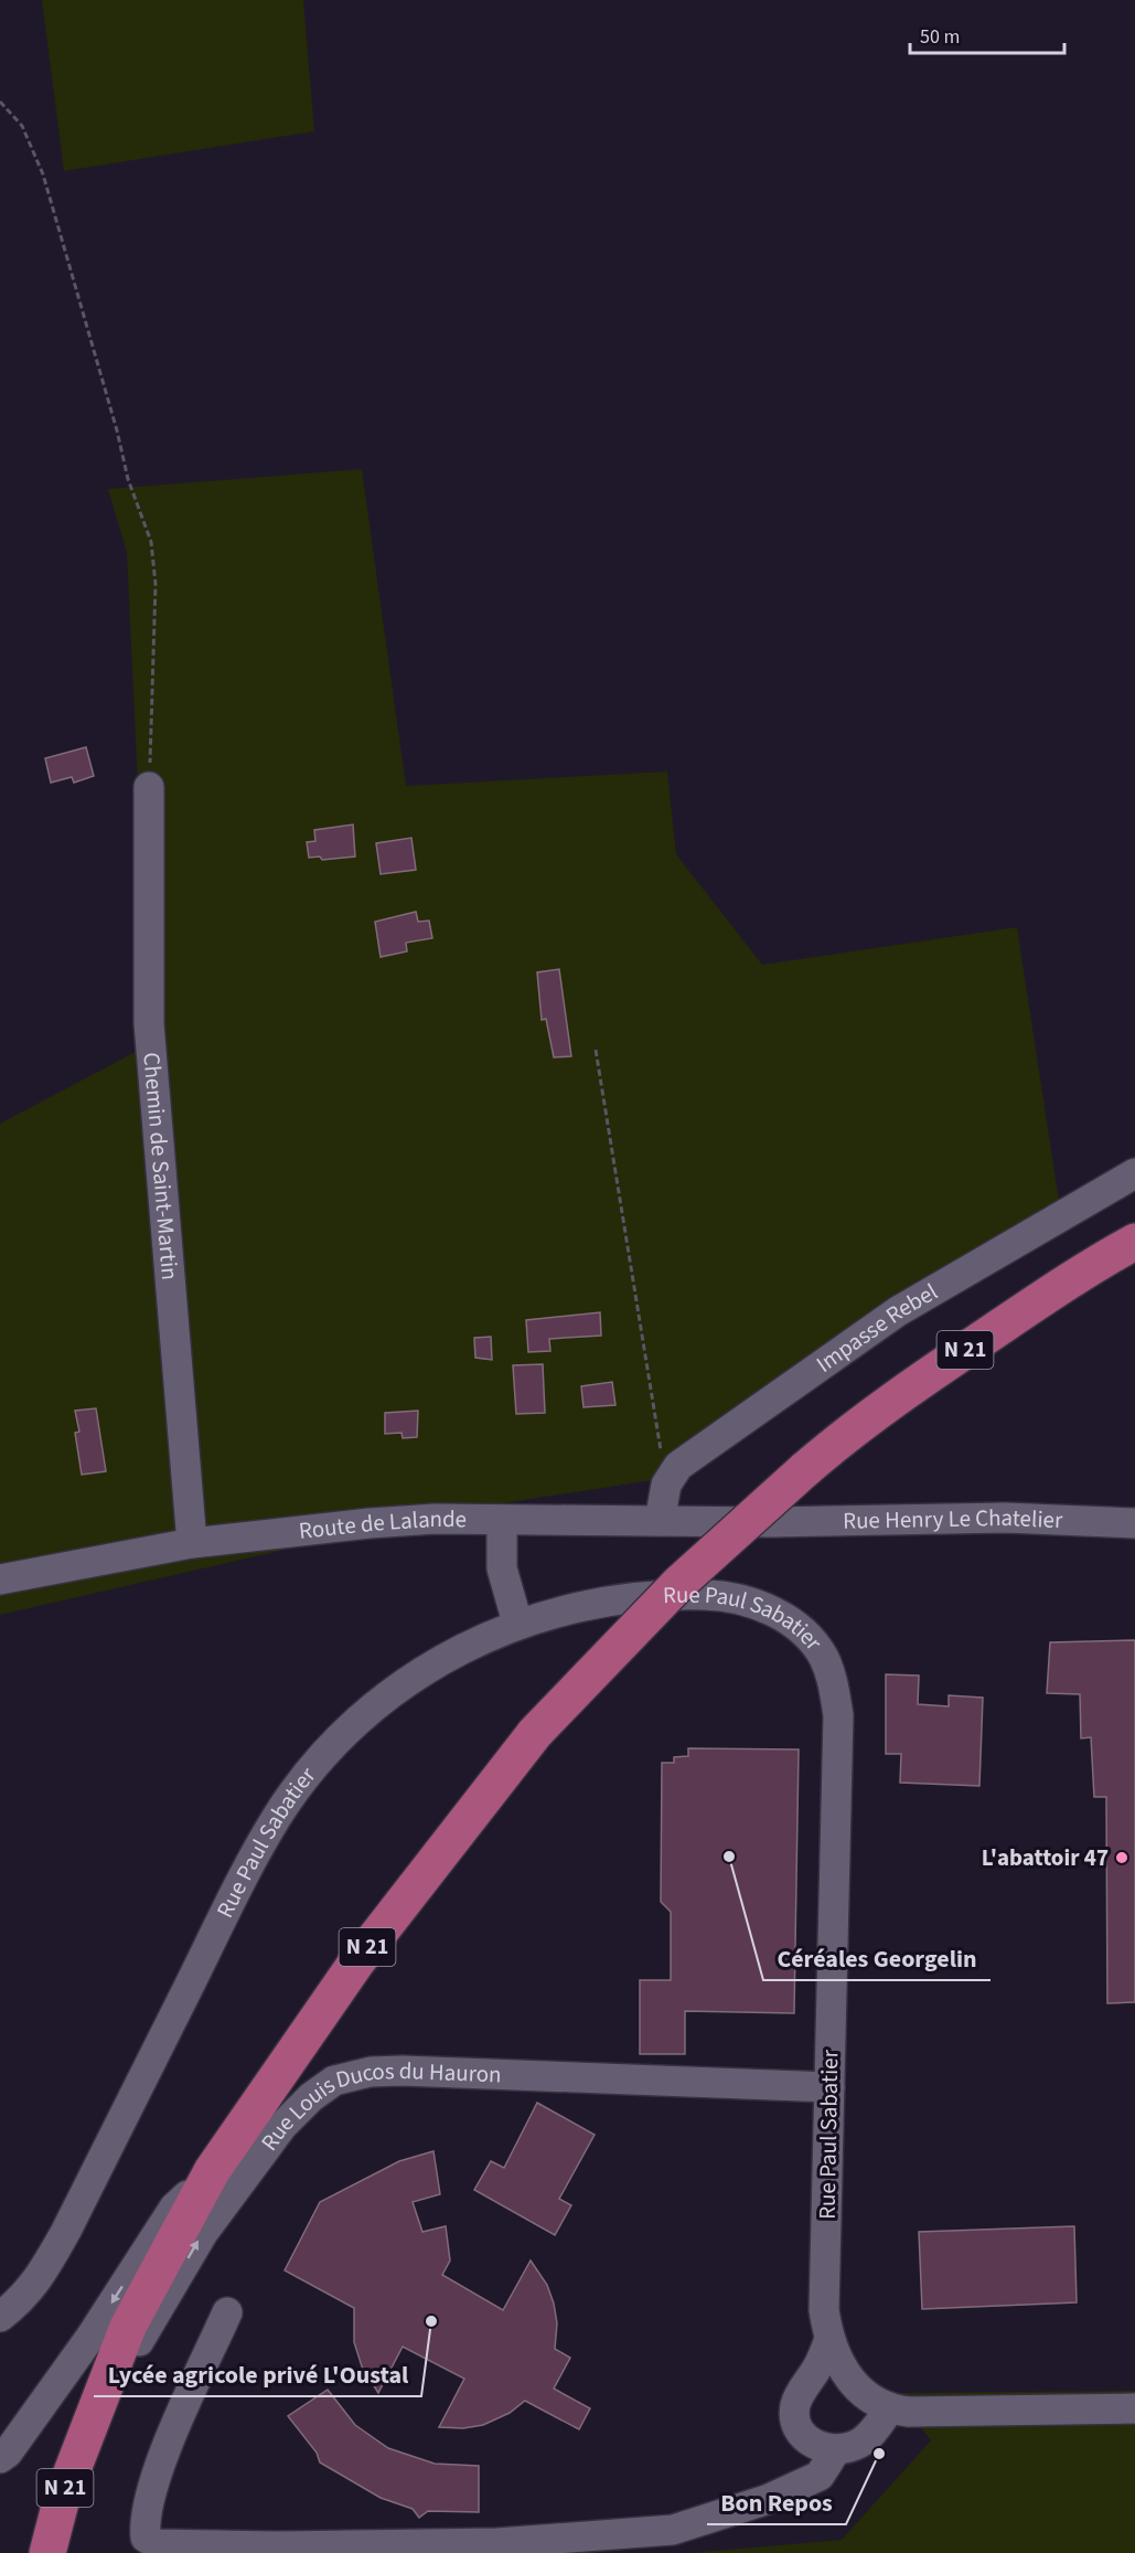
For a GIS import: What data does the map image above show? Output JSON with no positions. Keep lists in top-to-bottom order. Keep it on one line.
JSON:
{"streets":{"main road":["N 21"],"street":["Chemin de Saint-Martin","Impasse Rebel","Rue Henry Le Chatelier","Route de Lalande","Rue Paul Sabatier","Rue Louis Ducos du Hauron"]},"crossings":[["Chemin de Saint-Martin","Route de Lalande"],["Impasse Rebel","Route de Lalande"],["N 21","Rue Louis Ducos du Hauron"],["Rue Henry Le Chatelier","Route de Lalande"],["Rue Paul Sabatier","Rue Louis Ducos du Hauron"]],"one_way":["Rue Louis Ducos du Hauron"],"places":["Céréales Georgelin","L'abattoir 47","Lycée agricole privé L'Oustal","Bon Repos"],"scale_bar":"50 m"}
